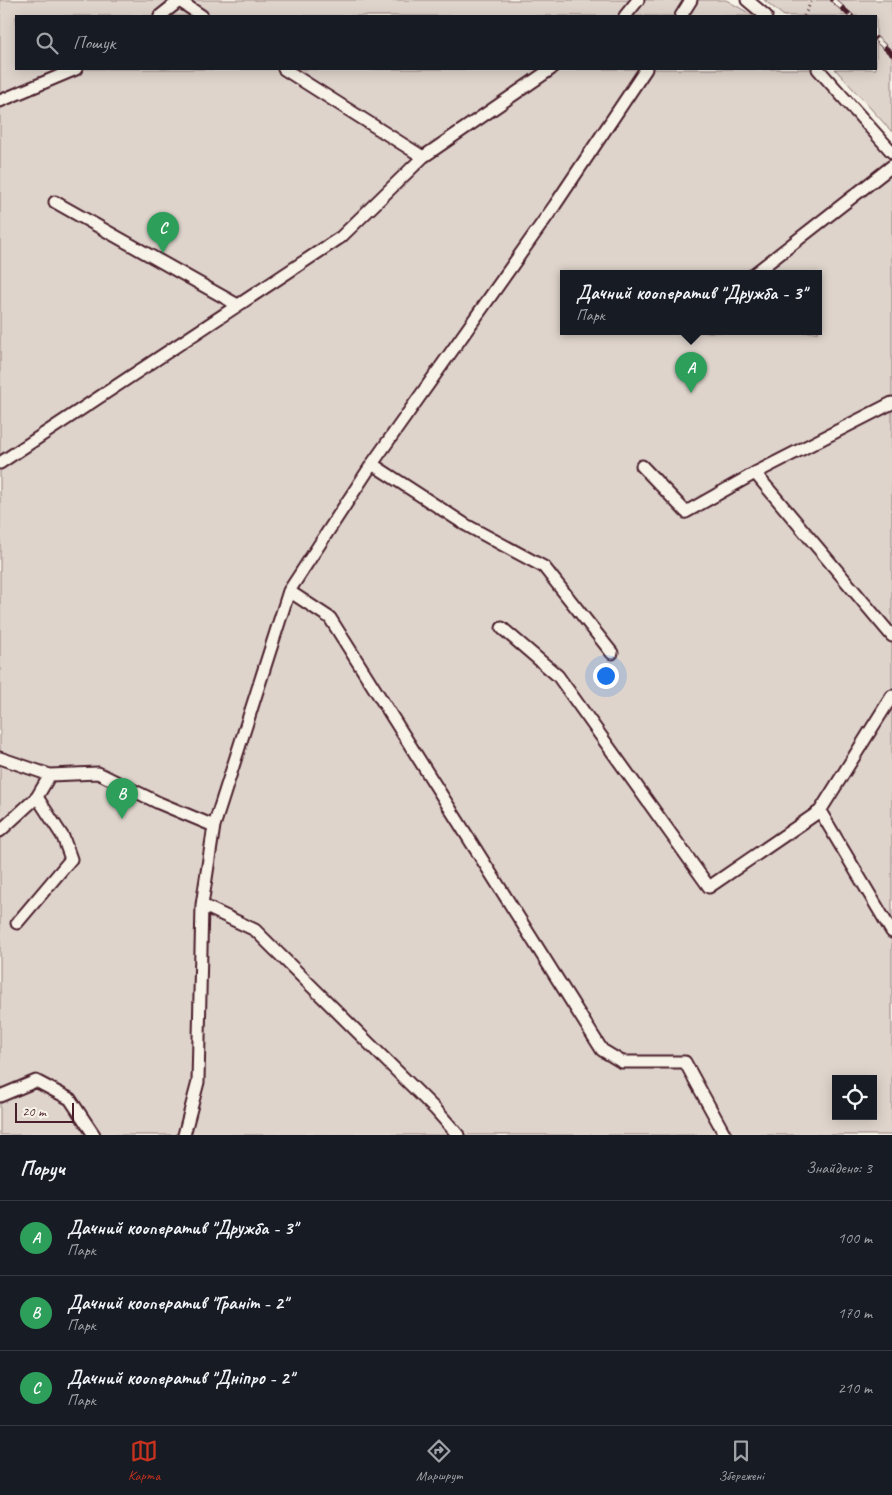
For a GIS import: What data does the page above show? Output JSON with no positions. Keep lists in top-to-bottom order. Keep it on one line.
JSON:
{"scale_bar":"20 m","page":{"search":"Пошук","pins":["C","A","B"],"popup":["Дачний кооператив \"Дружба - 3\"","Парк"],"scale":"20 m","heading":["Поруч","Знайдено: 3"],"list":[{"mark":"A","name":"Дачний кооператив \"Дружба - 3\"","note":"Парк","value":"100 m"},{"mark":"B","name":"Дачний кооператив \"Граніт - 2\"","note":"Парк","value":"170 m"},{"mark":"C","name":"Дачний кооператив \"Дніпро - 2\"","note":"Парк","value":"210 m"}],"nav":["Карта","Маршрут","Збережені"]}}
